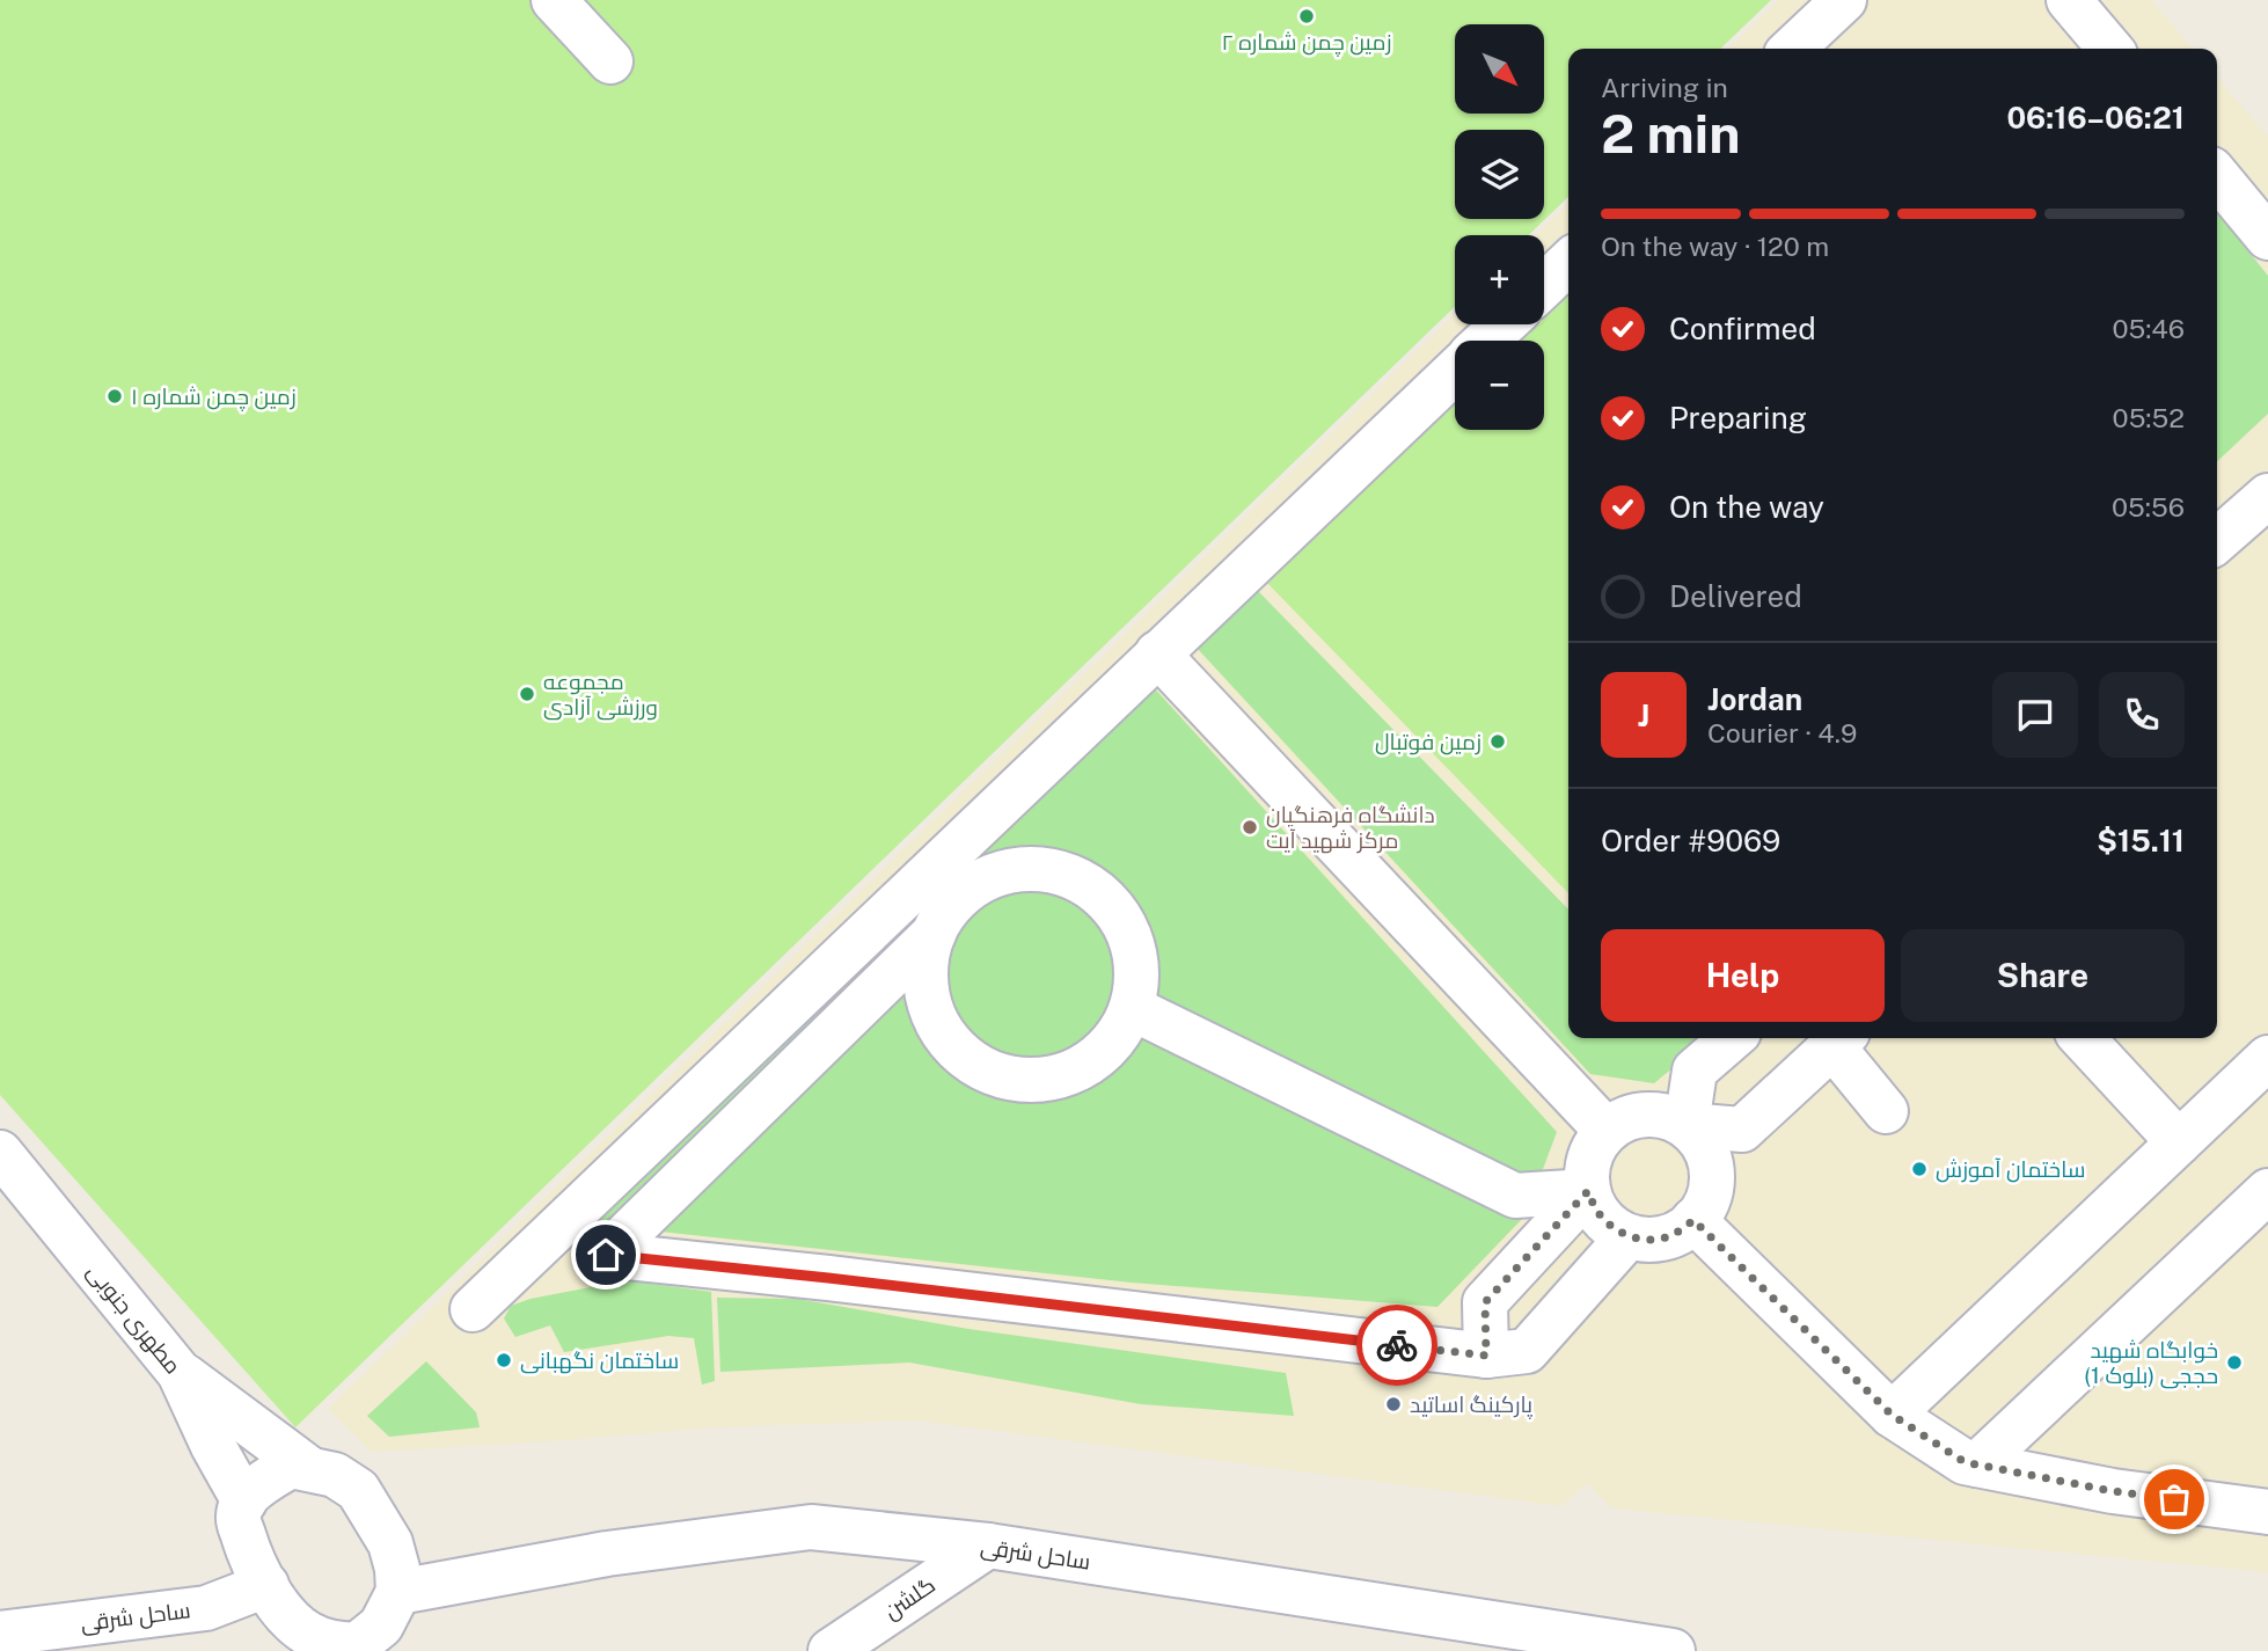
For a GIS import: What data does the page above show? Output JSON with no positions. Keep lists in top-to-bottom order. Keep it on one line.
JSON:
{"streets":{"street":["مطهری جنوبی","ساحل شرقی","گلشن"]},"crossings":[["مطهری جنوبی","ساحل شرقی"],["ساحل شرقی","گلشن"]],"places":["زمین چمن شماره ۲","زمین چمن شماره ۱","مجموعه ورزشی آزادی","زمین فوتبال","دانشگاه فرهنگیان مرکز شهید آیت","ساختمان آموزش","ساختمان نگهبانی","خوابگاه شهید حججی (بلوک 1)","پارکینگ اساتید"],"north":"bottom right","page":{"map_buttons":["+","−"],"heading":["2 min","Arriving in","06:16–06:21"],"panel":["Jordan","Courier · 4.9","Order #9069","$15.11"],"bar":"On the way · 120 m","list":[["Confirmed","05:46"],["Preparing","05:52"],["On the way","05:56"],"Delivered"],"round":"J","buttons":["Help","Share"]}}
